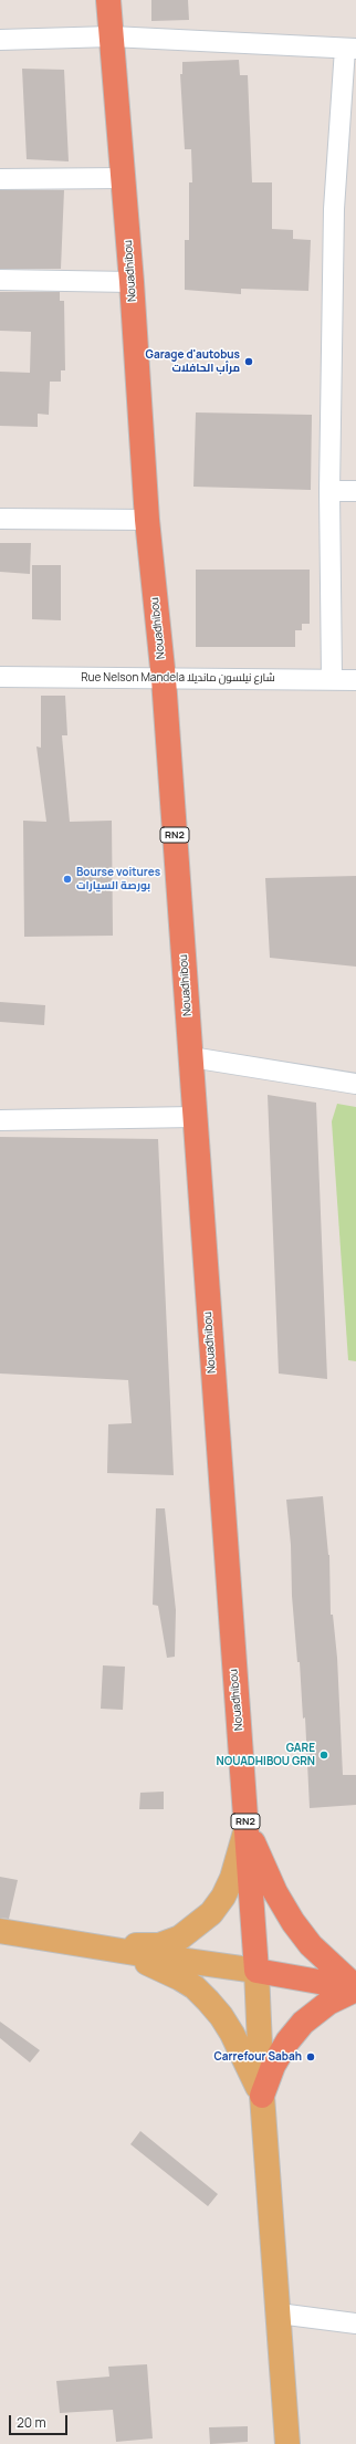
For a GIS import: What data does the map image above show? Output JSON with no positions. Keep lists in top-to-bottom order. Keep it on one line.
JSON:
{"streets":{"highway":["Nouadhibou","RN2"],"street":["Rue Nelson Mandela شارع نيلسون مانديلا"]},"crossings":[["Nouadhibou","Rue Nelson Mandela شارع نيلسون مانديلا"]],"places":["Garage d'autobus مرأب الحافلات","Bourse voitures بورصة السيارات","GARE NOUADHIBOU GRN","Carrefour Sabah"],"scale_bar":"20 m"}
